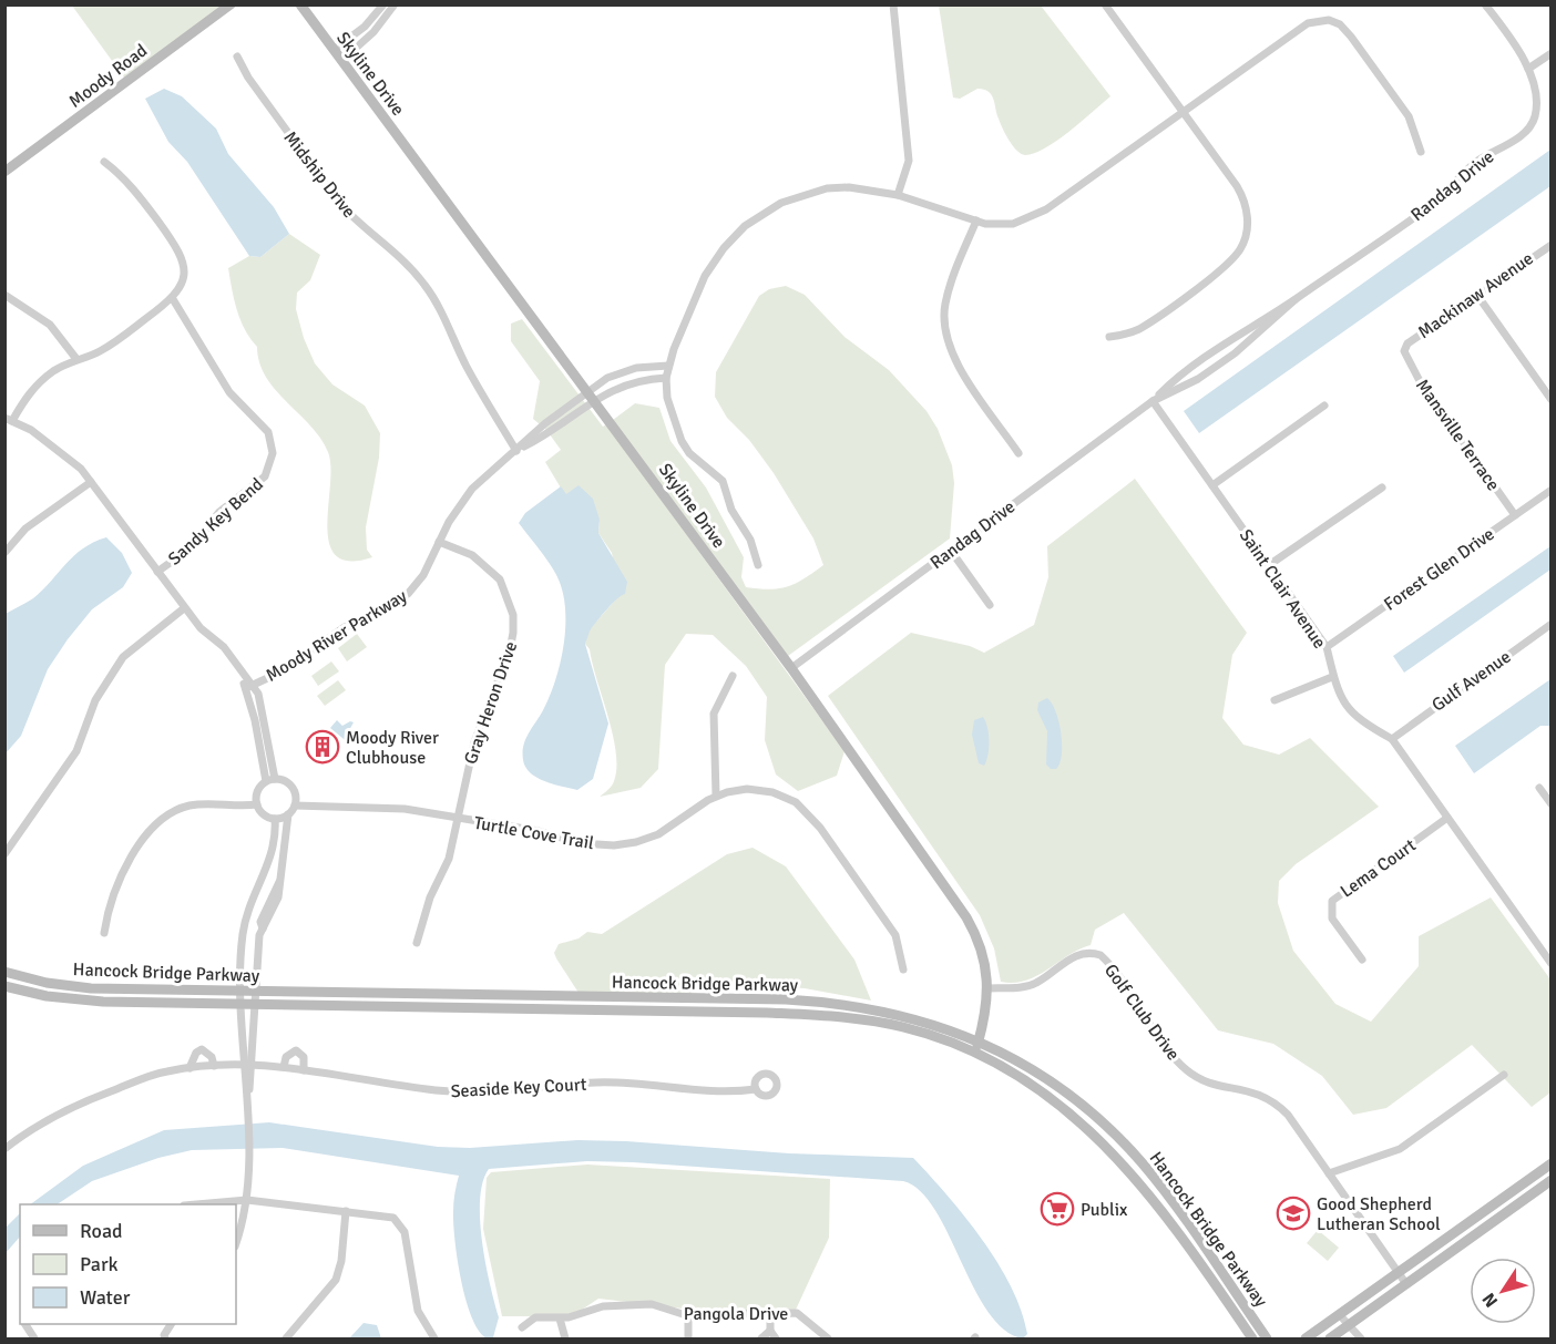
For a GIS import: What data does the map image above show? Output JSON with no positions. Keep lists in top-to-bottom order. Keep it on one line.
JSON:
{"streets":{"main road":["Skyline Drive","Moody Road","Hancock Bridge Parkway"],"street":["Midship Drive","Randag Drive","Mackinaw Avenue","Mansville Terrace","Sandy Key Bend","Forest Glen Drive","Saint Clair Avenue","Moody River Parkway","Gulf Avenue","Gray Heron Drive","Turtle Cove Trail","Lema Court","Golf Club Drive","Seaside Key Court","Pangola Drive"]},"crossings":[["Skyline Drive","Randag Drive"],["Skyline Drive","Moody River Parkway"],["Skyline Drive","Hancock Bridge Parkway"],["Skyline Drive","Golf Club Drive"],["Midship Drive","Moody River Parkway"],["Randag Drive","Saint Clair Avenue"],["Mackinaw Avenue","Mansville Terrace"],["Mansville Terrace","Forest Glen Drive"],["Forest Glen Drive","Saint Clair Avenue"],["Saint Clair Avenue","Gulf Avenue"],["Saint Clair Avenue","Lema Court"],["Moody River Parkway","Gray Heron Drive"],["Gray Heron Drive","Turtle Cove Trail"]],"places":{"building":["Moody River Clubhouse"],"supermarket":["Publix"],"school or university":["Good Shepherd Lutheran School"]},"legend":["Road","Park","Water"],"north":"bottom left"}
